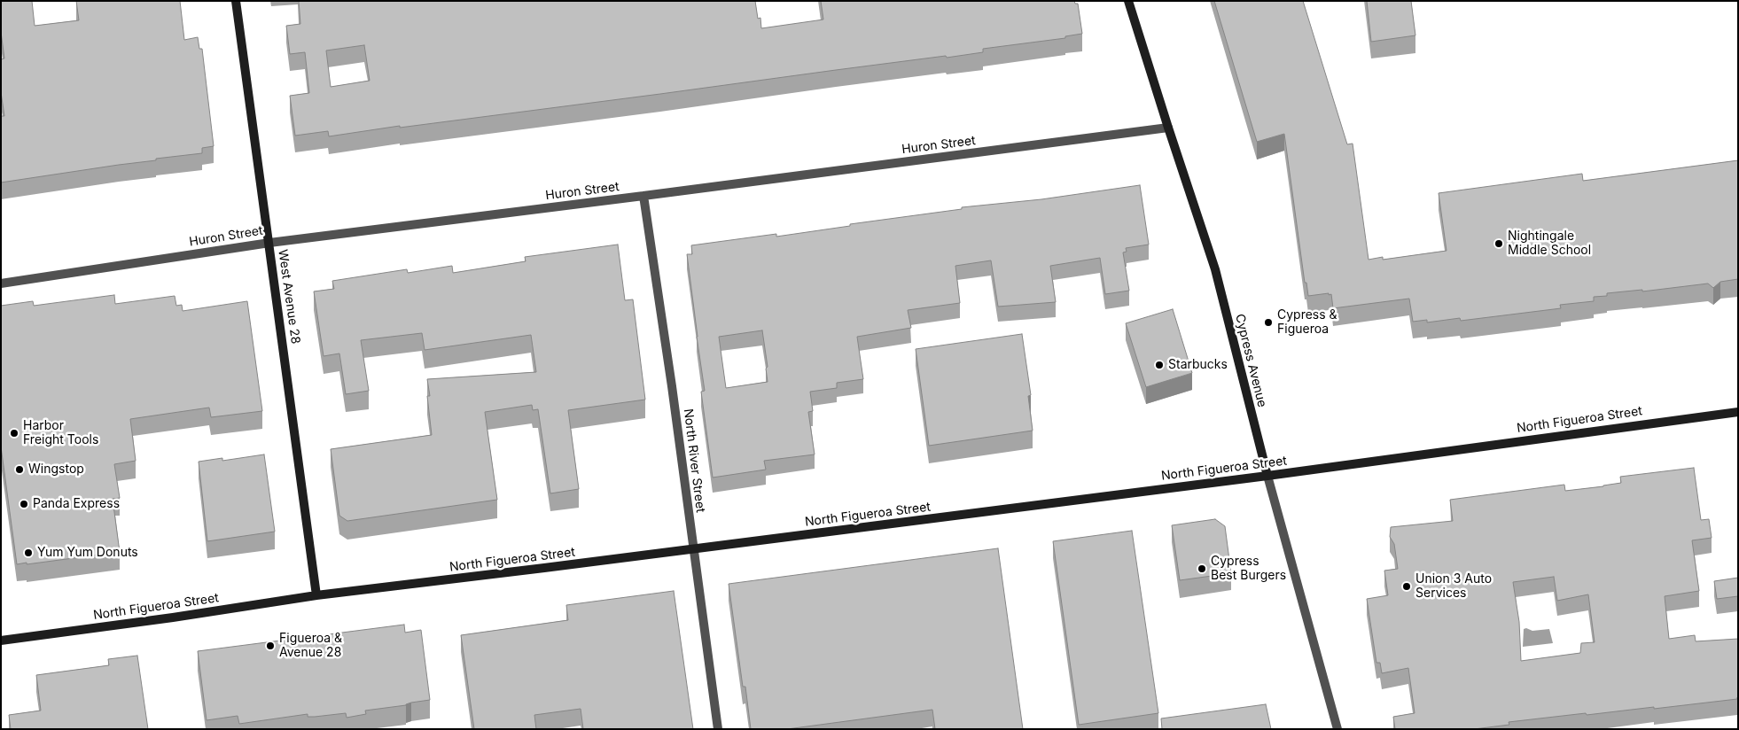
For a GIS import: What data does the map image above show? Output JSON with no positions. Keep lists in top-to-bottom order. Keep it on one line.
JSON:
{"streets":{"main road":["West Avenue 28","Cypress Avenue","North Figueroa Street"],"street":["Huron Street","North River Street"]},"crossings":[["Huron Street","West Avenue 28"],["Huron Street","Cypress Avenue"],["Huron Street","North River Street"],["West Avenue 28","North Figueroa Street"],["Cypress Avenue","North Figueroa Street"],["North Figueroa Street","North River Street"]],"places":["Nightingale Middle School","Cypress & Figueroa","Starbucks","Harbor Freight Tools","Wingstop","Panda Express","Yum Yum Donuts","Cypress Best Burgers","Union 3 Auto Services","Figueroa & Avenue 28"]}
